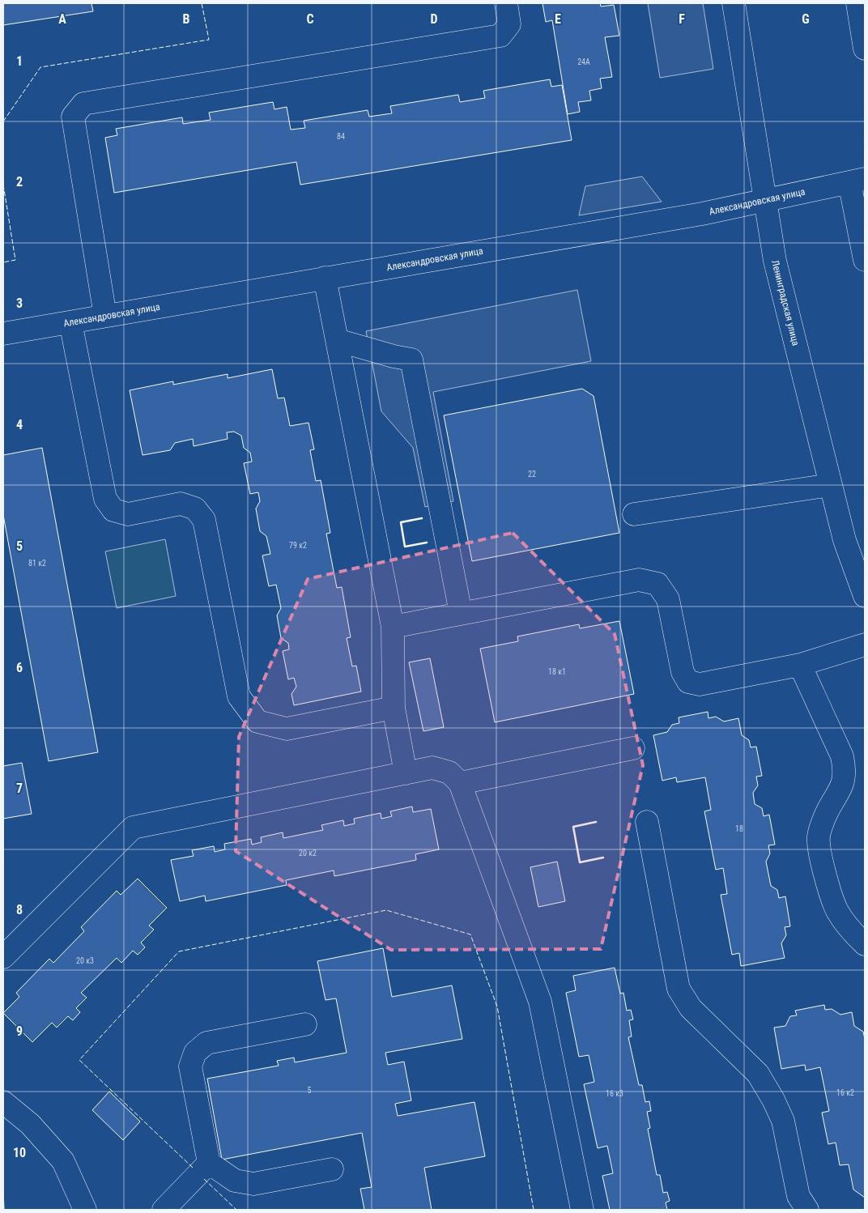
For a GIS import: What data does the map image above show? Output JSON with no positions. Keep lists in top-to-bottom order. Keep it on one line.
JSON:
{"streets":{"street":["Александровская улица","Ленинградская улица"]},"crossings":[["Александровская улица","Ленинградская улица"]],"house_numbers":["24А","84","22","79 к2","81 к2","18 к1","18","20 к2","20 к3","5","16 к2","16 к3"],"grid":{"columns":["A","B","C","D","E","F","G"],"rows":["1","2","3","4","5","6","7","8","9","10"]}}
